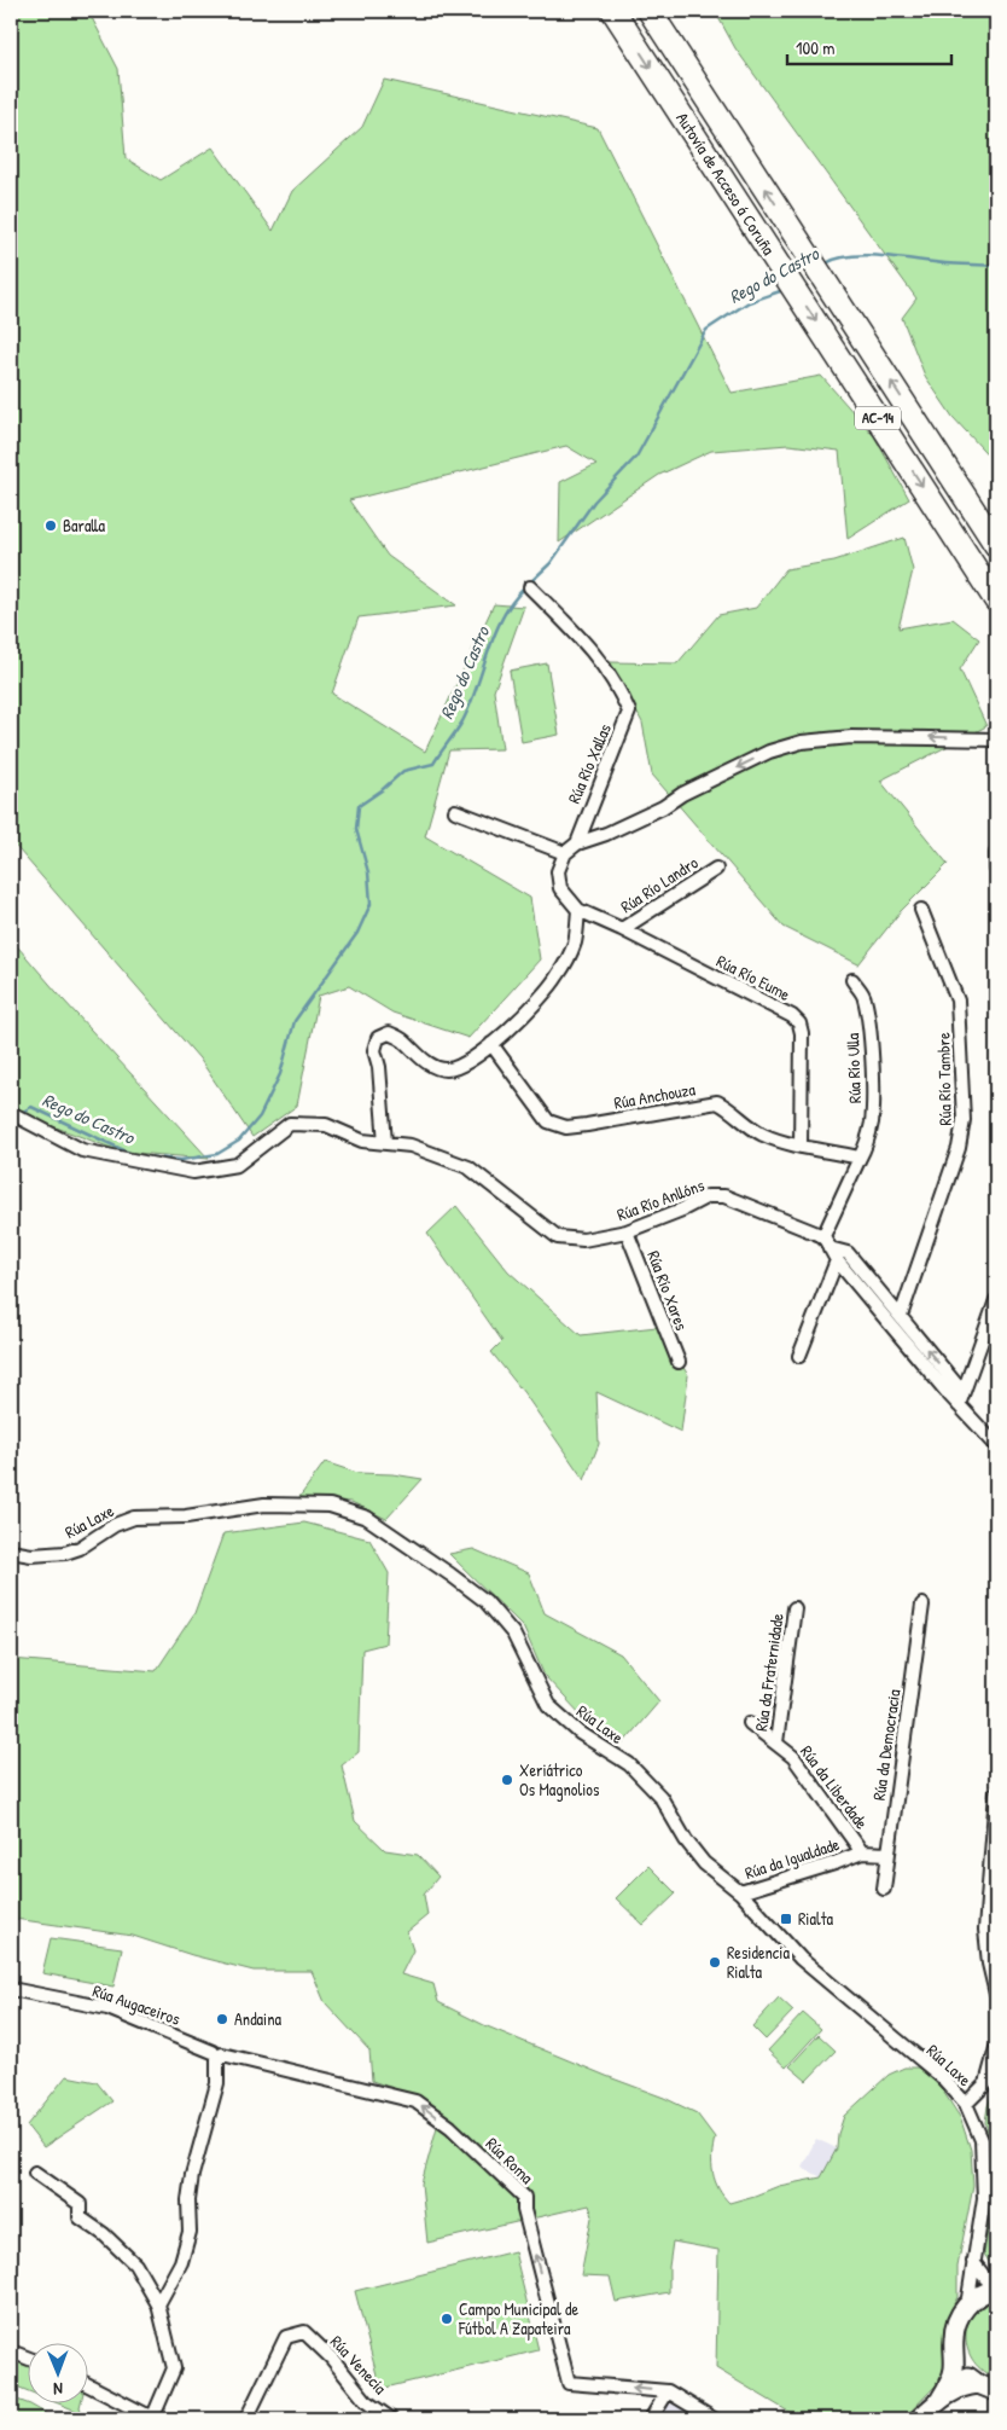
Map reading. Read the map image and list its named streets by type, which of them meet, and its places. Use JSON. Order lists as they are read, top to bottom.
{
  "streets": {
    "highway": ["Autovía de Acceso á Coruña", "AC-14"],
    "street": [
      "Rúa Río Xallas",
      "Rúa Río Landro",
      "Rúa Río Eume",
      "Rúa Río Ulla",
      "Rúa Río Tambre",
      "Rúa Anchouza",
      "Rúa Río Anllóns",
      "Rúa Río Xares",
      "Rúa Laxe",
      "Rúa da Fraternidade",
      "Rúa da Democracia",
      "Rúa da Liberdade",
      "Rúa da Igualdade",
      "Rúa Augaceiros",
      "Rúa Roma",
      "Rúa Venecia"
    ]
  },
  "crossings": [
    ["Rúa Río Landro", "Rúa Río Eume"],
    ["Rúa Río Eume", "Rúa Anchouza"],
    ["Rúa Río Ulla", "Rúa Anchouza"],
    ["Rúa Río Anllóns", "Rúa Río Xares"],
    ["Rúa Laxe", "Rúa da Igualdade"],
    ["Rúa da Fraternidade", "Rúa da Liberdade"],
    ["Rúa da Democracia", "Rúa da Igualdade"],
    ["Rúa da Liberdade", "Rúa da Igualdade"],
    ["Rúa Augaceiros", "Rúa Roma"]
  ],
  "one_way": ["Rúa Roma"],
  "water": ["Rego do Castro"],
  "places": {
    "other": [
      "Baralla",
      "Xeriátrico Os Magnolios",
      "Residencia Rialta",
      "Andaina",
      "Campo Municipal de Fútbol A Zapateira"
    ],
    "transit": ["Rialta"]
  },
  "scale_bar": "100 m",
  "north": "bottom"
}
